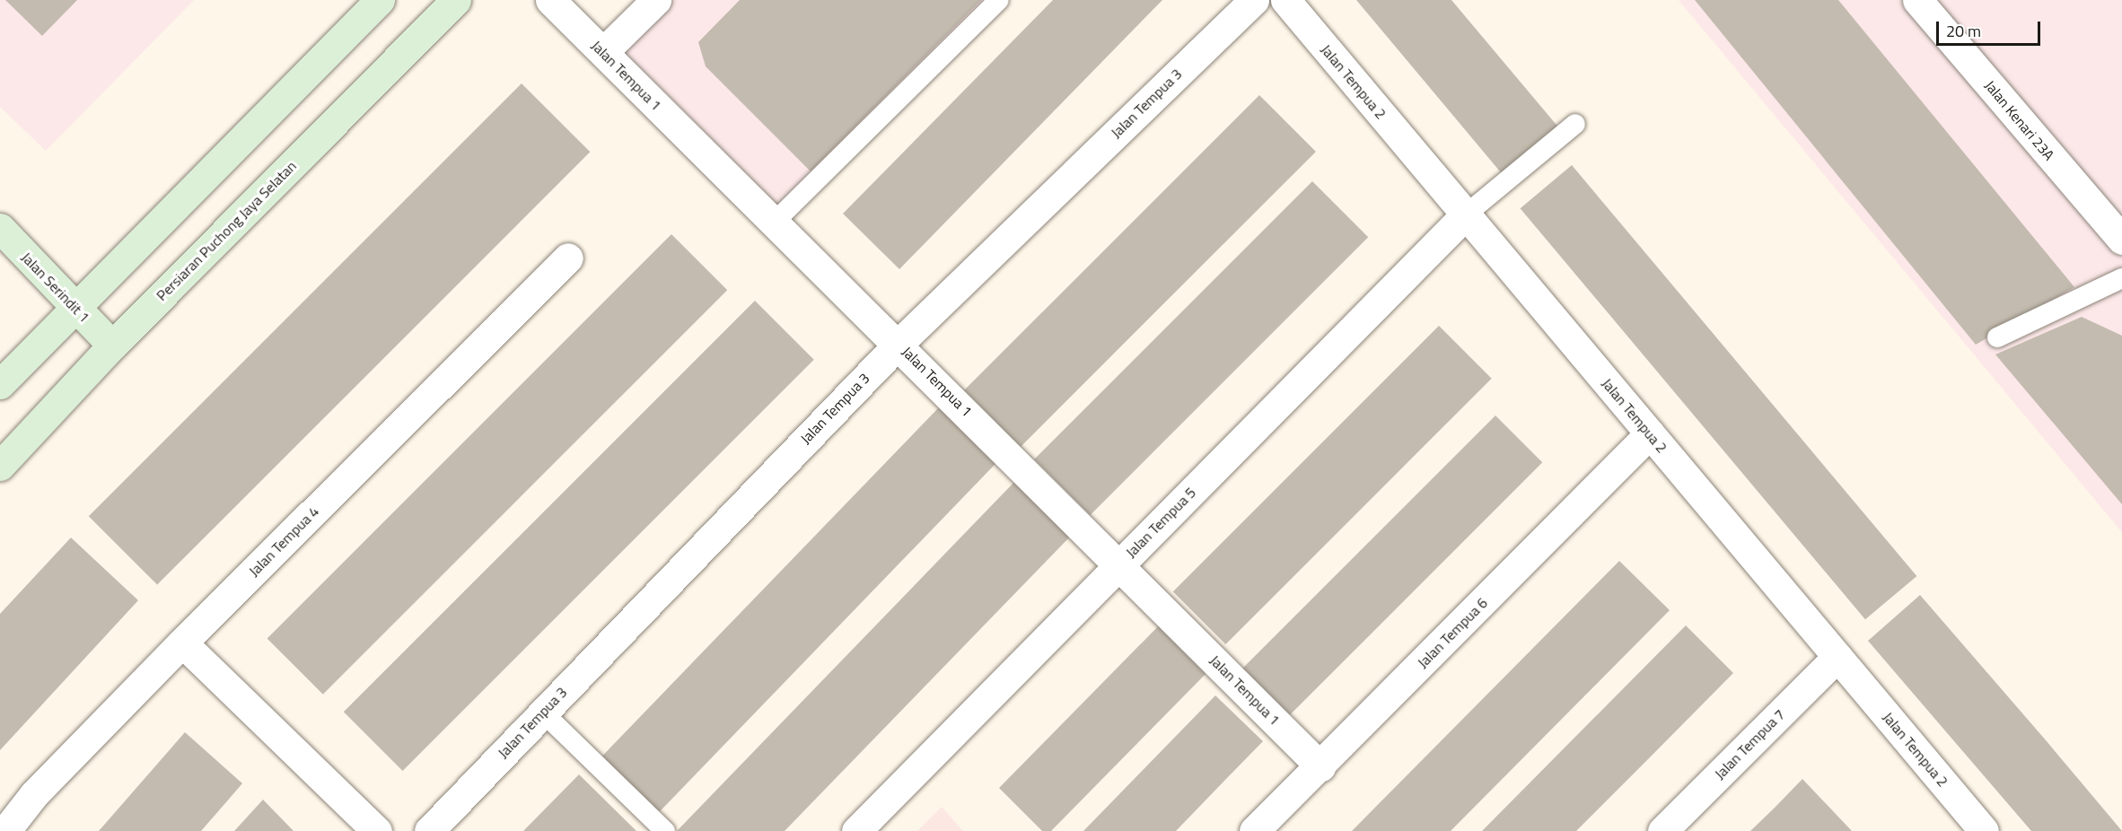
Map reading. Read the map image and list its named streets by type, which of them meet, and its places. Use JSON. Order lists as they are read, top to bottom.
{
  "streets": {
    "main road": ["Persiaran Puchong Jaya Selatan", "Jalan Serindit 1"],
    "street": [
      "Jalan Tempua 1",
      "Jalan Tempua 2",
      "Jalan Tempua 3",
      "Jalan Kenari 23A",
      "Jalan Tempua 5",
      "Jalan Tempua 4",
      "Jalan Tempua 6",
      "Jalan Tempua 7"
    ]
  },
  "crossings": [
    ["Jalan Tempua 1", "Jalan Tempua 3"],
    ["Jalan Tempua 1", "Jalan Tempua 5"],
    ["Jalan Tempua 1", "Jalan Tempua 6"],
    ["Jalan Tempua 2", "Jalan Tempua 5"],
    ["Jalan Tempua 2", "Jalan Tempua 6"],
    ["Jalan Tempua 2", "Jalan Tempua 7"],
    ["Persiaran Puchong Jaya Selatan", "Jalan Serindit 1"]
  ],
  "scale_bar": "20 m"
}
